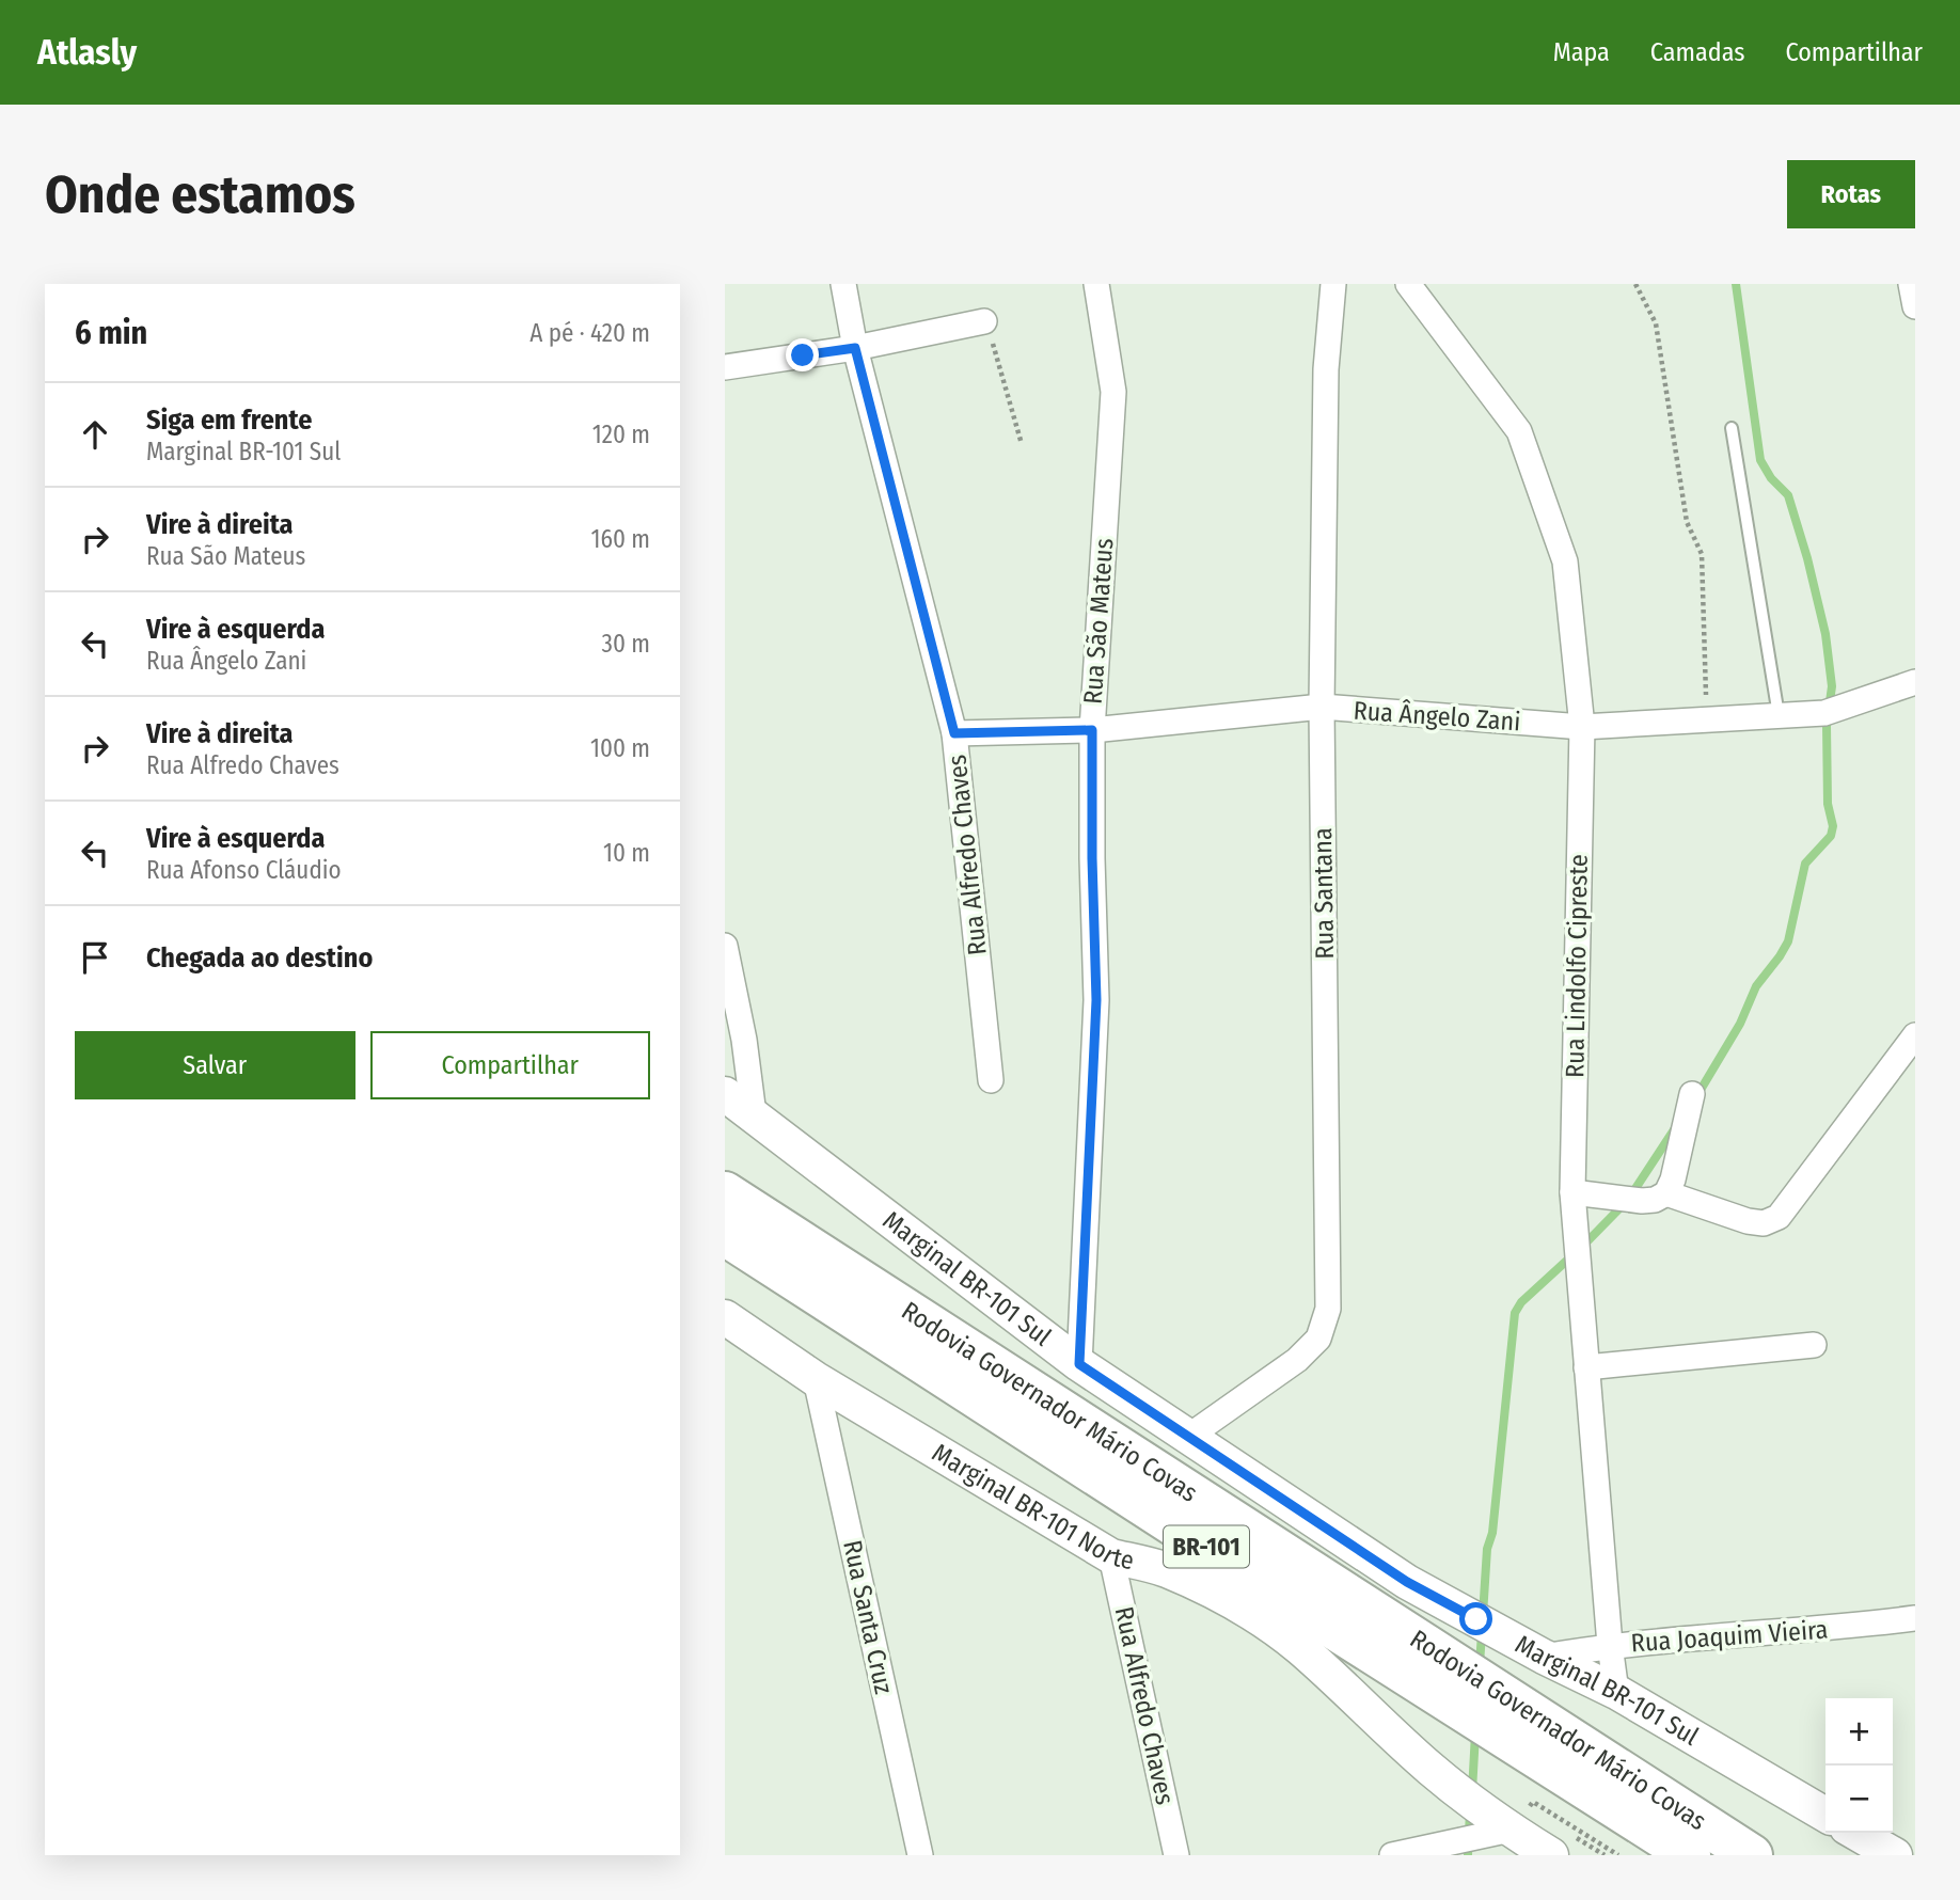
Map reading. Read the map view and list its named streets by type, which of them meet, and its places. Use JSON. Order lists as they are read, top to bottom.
{
  "streets": {
    "highway": ["Rodovia Governador Mário Covas", "BR-101"],
    "main road": ["Marginal BR-101 Sul", "Marginal BR-101 Norte"],
    "street": [
      "Rua São Mateus",
      "Rua Ângelo Zani",
      "Rua Alfredo Chaves",
      "Rua Santana",
      "Rua Lindolfo Cipreste",
      "Rua Santa Cruz",
      "Rua Joaquim Vieira"
    ]
  },
  "crossings": [
    ["Rua São Mateus", "Rua Ângelo Zani"],
    ["Rua São Mateus", "Marginal BR-101 Sul"],
    ["Rua Ângelo Zani", "Rua Alfredo Chaves"],
    ["Rua Ângelo Zani", "Rua Santana"],
    ["Rua Ângelo Zani", "Rua Lindolfo Cipreste"],
    ["Rua Alfredo Chaves", "Marginal BR-101 Norte"],
    ["Rua Santana", "Marginal BR-101 Sul"],
    ["Rua Lindolfo Cipreste", "Marginal BR-101 Sul"],
    ["Rua Lindolfo Cipreste", "Rua Joaquim Vieira"],
    ["Marginal BR-101 Sul", "Rua Joaquim Vieira"],
    ["Marginal BR-101 Norte", "Rua Santa Cruz"]
  ],
  "page": {
    "header": "Atlasly",
    "nav": ["Mapa", "Camadas", "Compartilhar"],
    "buttons": [
      "Rotas",
      ["Salvar", "Compartilhar"]
    ],
    "title": "Onde estamos",
    "heading": ["6 min", "A pé · 420 m"],
    "list": [
      ["Siga em frente", "Marginal BR-101 Sul", "120 m"],
      ["Vire à direita", "Rua São Mateus", "160 m"],
      ["Vire à esquerda", "Rua Ângelo Zani", "30 m"],
      ["Vire à direita", "Rua Alfredo Chaves", "100 m"],
      ["Vire à esquerda", "Rua Afonso Cláudio", "10 m"],
      "Chegada ao destino"
    ],
    "map_buttons": ["+", "−"]
  }
}
